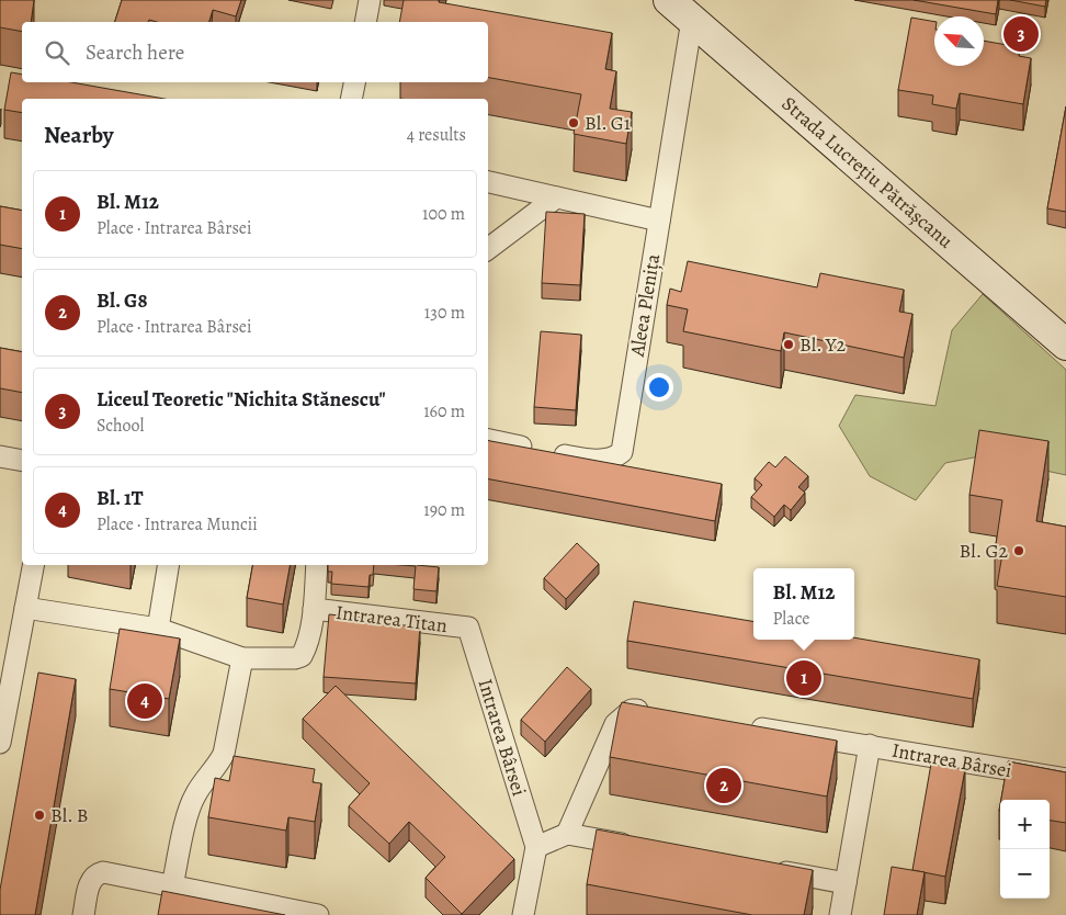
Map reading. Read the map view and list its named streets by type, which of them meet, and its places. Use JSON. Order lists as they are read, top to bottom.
{
  "streets": {
    "main road": ["Strada Lucrețiu Pătrășcanu"],
    "street": ["Aleea Plenița", "Intrarea Titan", "Intrarea Bârsei"]
  },
  "crossings": [
    ["Strada Lucrețiu Pătrășcanu", "Aleea Plenița"],
    ["Intrarea Titan", "Intrarea Bârsei"]
  ],
  "places": [
    "Bl. G1",
    "Bl. Y2",
    "Bl. G2",
    "Bl. B"
  ],
  "north": "top left",
  "page": {
    "pins": [
      "3",
      "1",
      "4",
      "2"
    ],
    "search": "Search here",
    "heading": ["Nearby", "4 results"],
    "list": [
      {
        "mark": "1",
        "name": "Bl. M12",
        "note": "Place · Intrarea Bârsei",
        "value": "100 m"
      },
      {
        "mark": "2",
        "name": "Bl. G8",
        "note": "Place · Intrarea Bârsei",
        "value": "130 m"
      },
      {
        "mark": "3",
        "name": "Liceul Teoretic \"Nichita Stănescu\"",
        "note": "School",
        "value": "160 m"
      },
      {
        "mark": "4",
        "name": "Bl. 1T",
        "note": "Place · Intrarea Muncii",
        "value": "190 m"
      }
    ],
    "popup": ["Bl. M12", "Place"],
    "map_buttons": ["+", "−"]
  }
}
